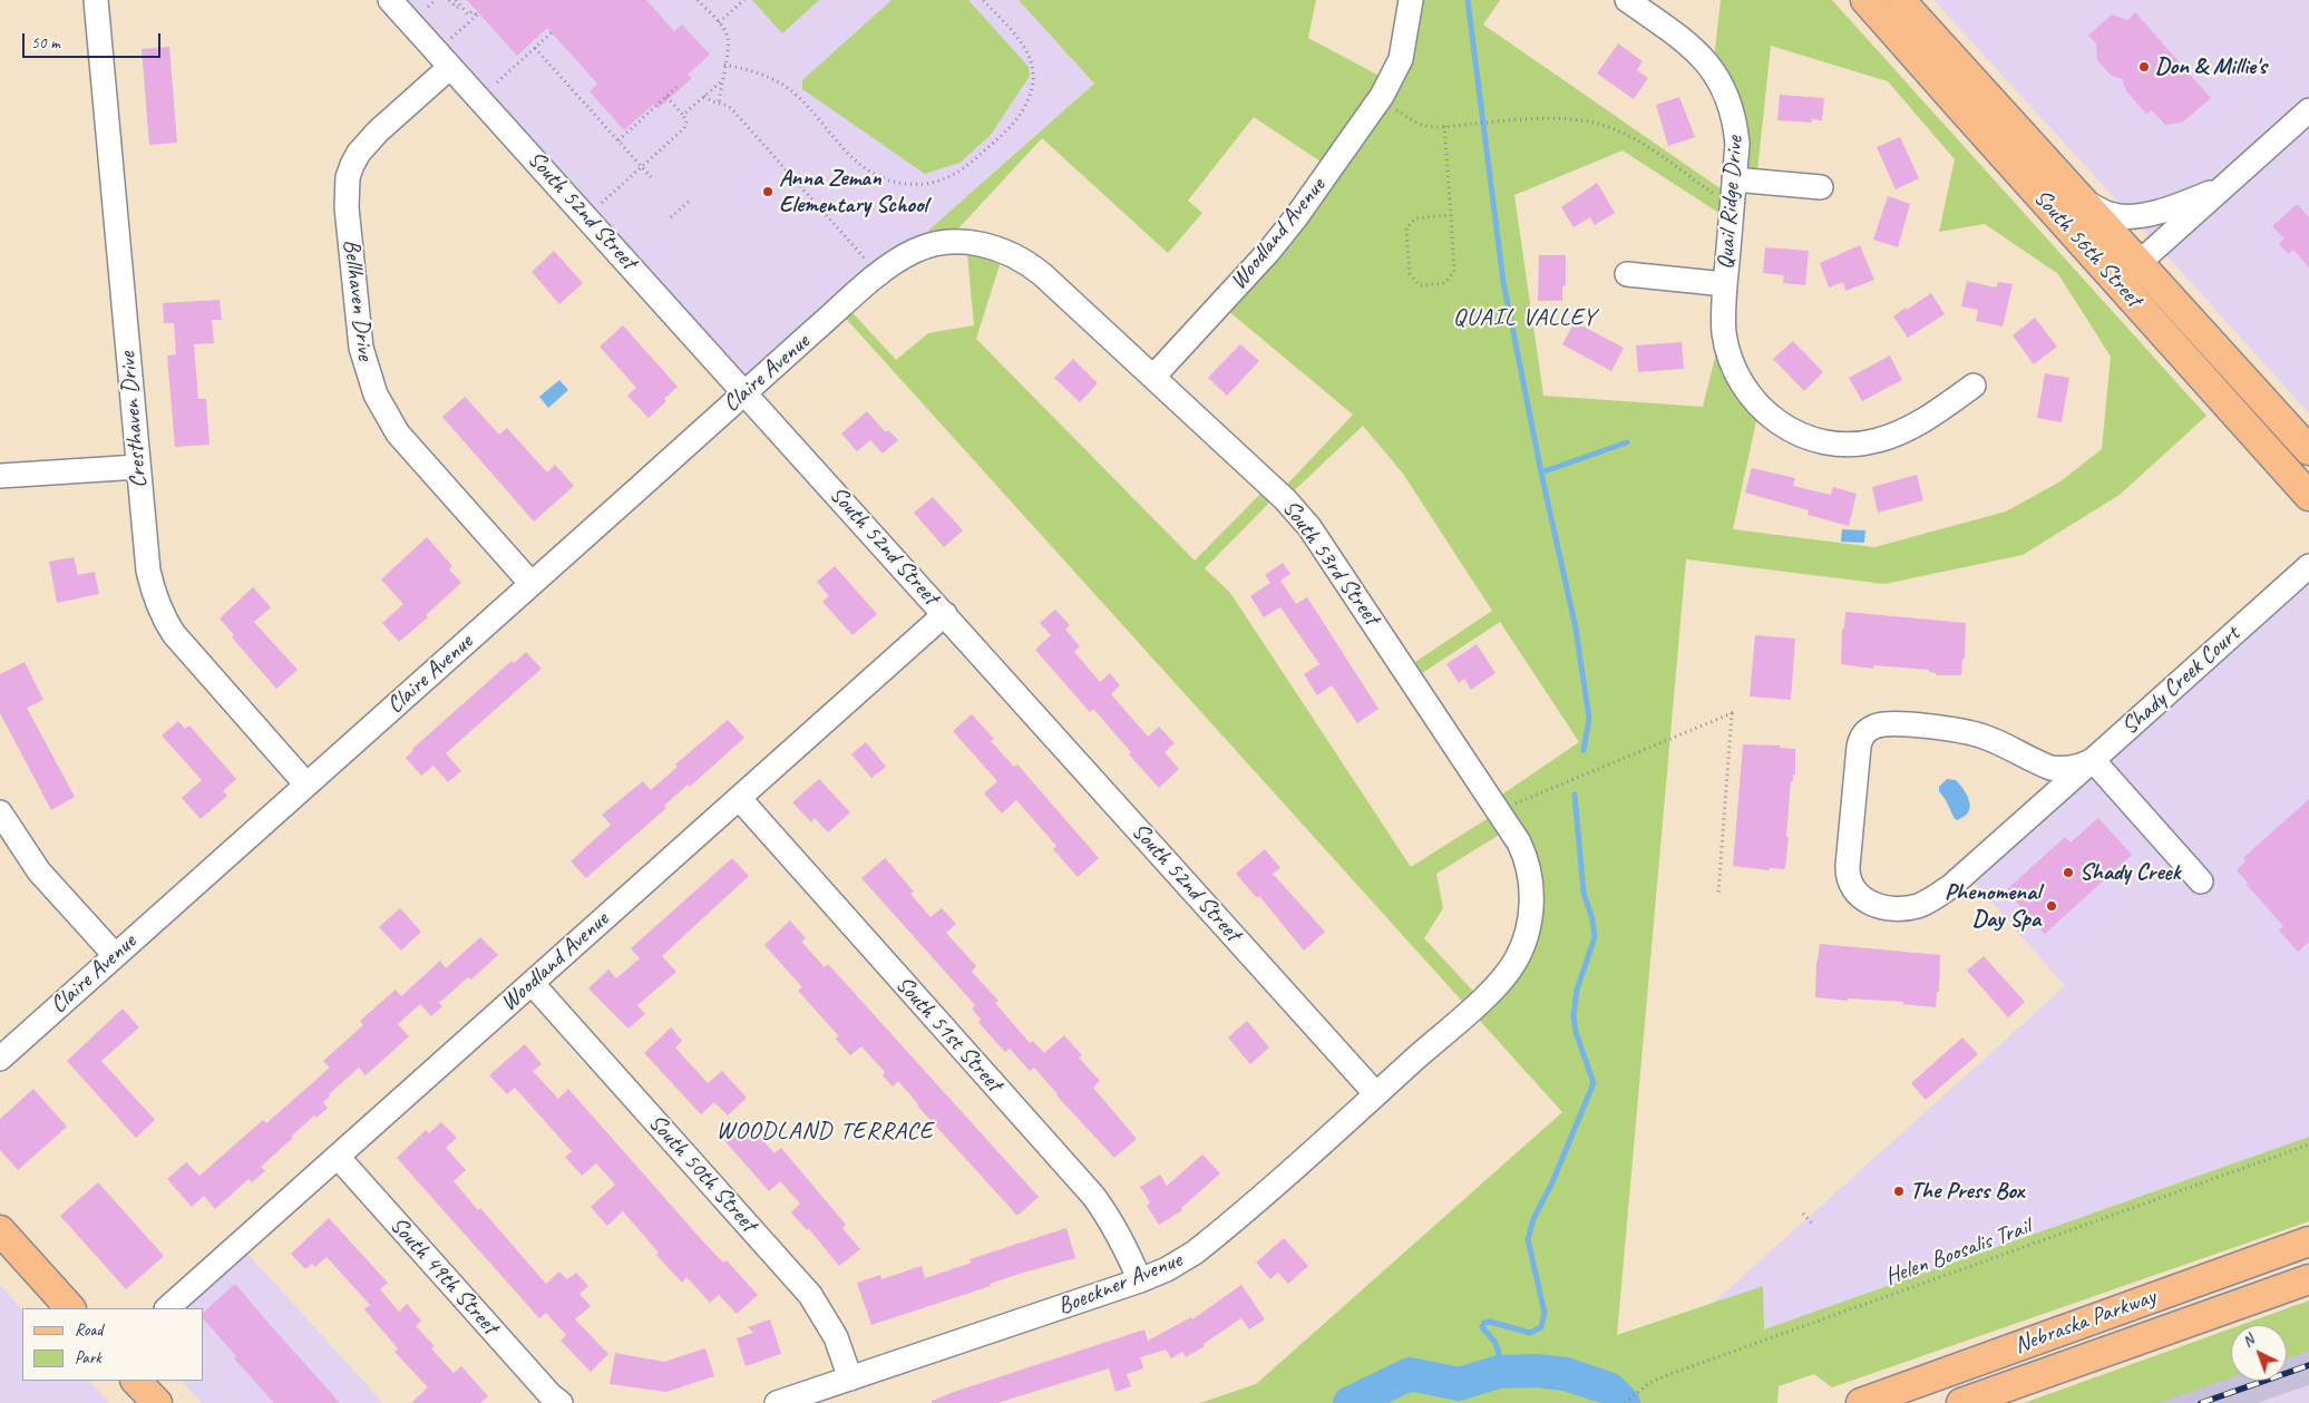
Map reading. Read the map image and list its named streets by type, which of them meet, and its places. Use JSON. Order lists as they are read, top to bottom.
{
  "streets": {
    "main road": ["South 56th Street", "Nebraska Parkway"],
    "street": [
      "Quail Ridge Drive",
      "South 52nd Street",
      "Woodland Avenue",
      "Bellhaven Drive",
      "Claire Avenue",
      "Cresthaven Drive",
      "South 53rd Street",
      "Shady Creek Court",
      "South 51st Street",
      "South 50th Street",
      "South 49th Street",
      "Boeckner Avenue"
    ],
    "path": ["Helen Boosalis Trail"]
  },
  "crossings": [
    ["South 52nd Street", "Woodland Avenue"],
    ["South 52nd Street", "Bellhaven Drive"],
    ["South 52nd Street", "Claire Avenue"],
    ["South 52nd Street", "Boeckner Avenue"],
    ["Woodland Avenue", "South 53rd Street"],
    ["Woodland Avenue", "South 51st Street"],
    ["Woodland Avenue", "South 50th Street"],
    ["Woodland Avenue", "South 49th Street"],
    ["Bellhaven Drive", "Claire Avenue"],
    ["Claire Avenue", "Cresthaven Drive"],
    ["Claire Avenue", "South 53rd Street"],
    ["South 53rd Street", "Boeckner Avenue"],
    ["South 51st Street", "Boeckner Avenue"],
    ["South 50th Street", "Boeckner Avenue"]
  ],
  "districts": ["QUAIL VALLEY", "WOODLAND TERRACE"],
  "places": [
    "Don & Millie's",
    "Anna Zeman Elementary School",
    "Shady Creek",
    "Phenomenal Day Spa",
    "The Press Box"
  ],
  "legend": ["Road", "Park"],
  "scale_bar": "50 m",
  "north": "top left"
}
